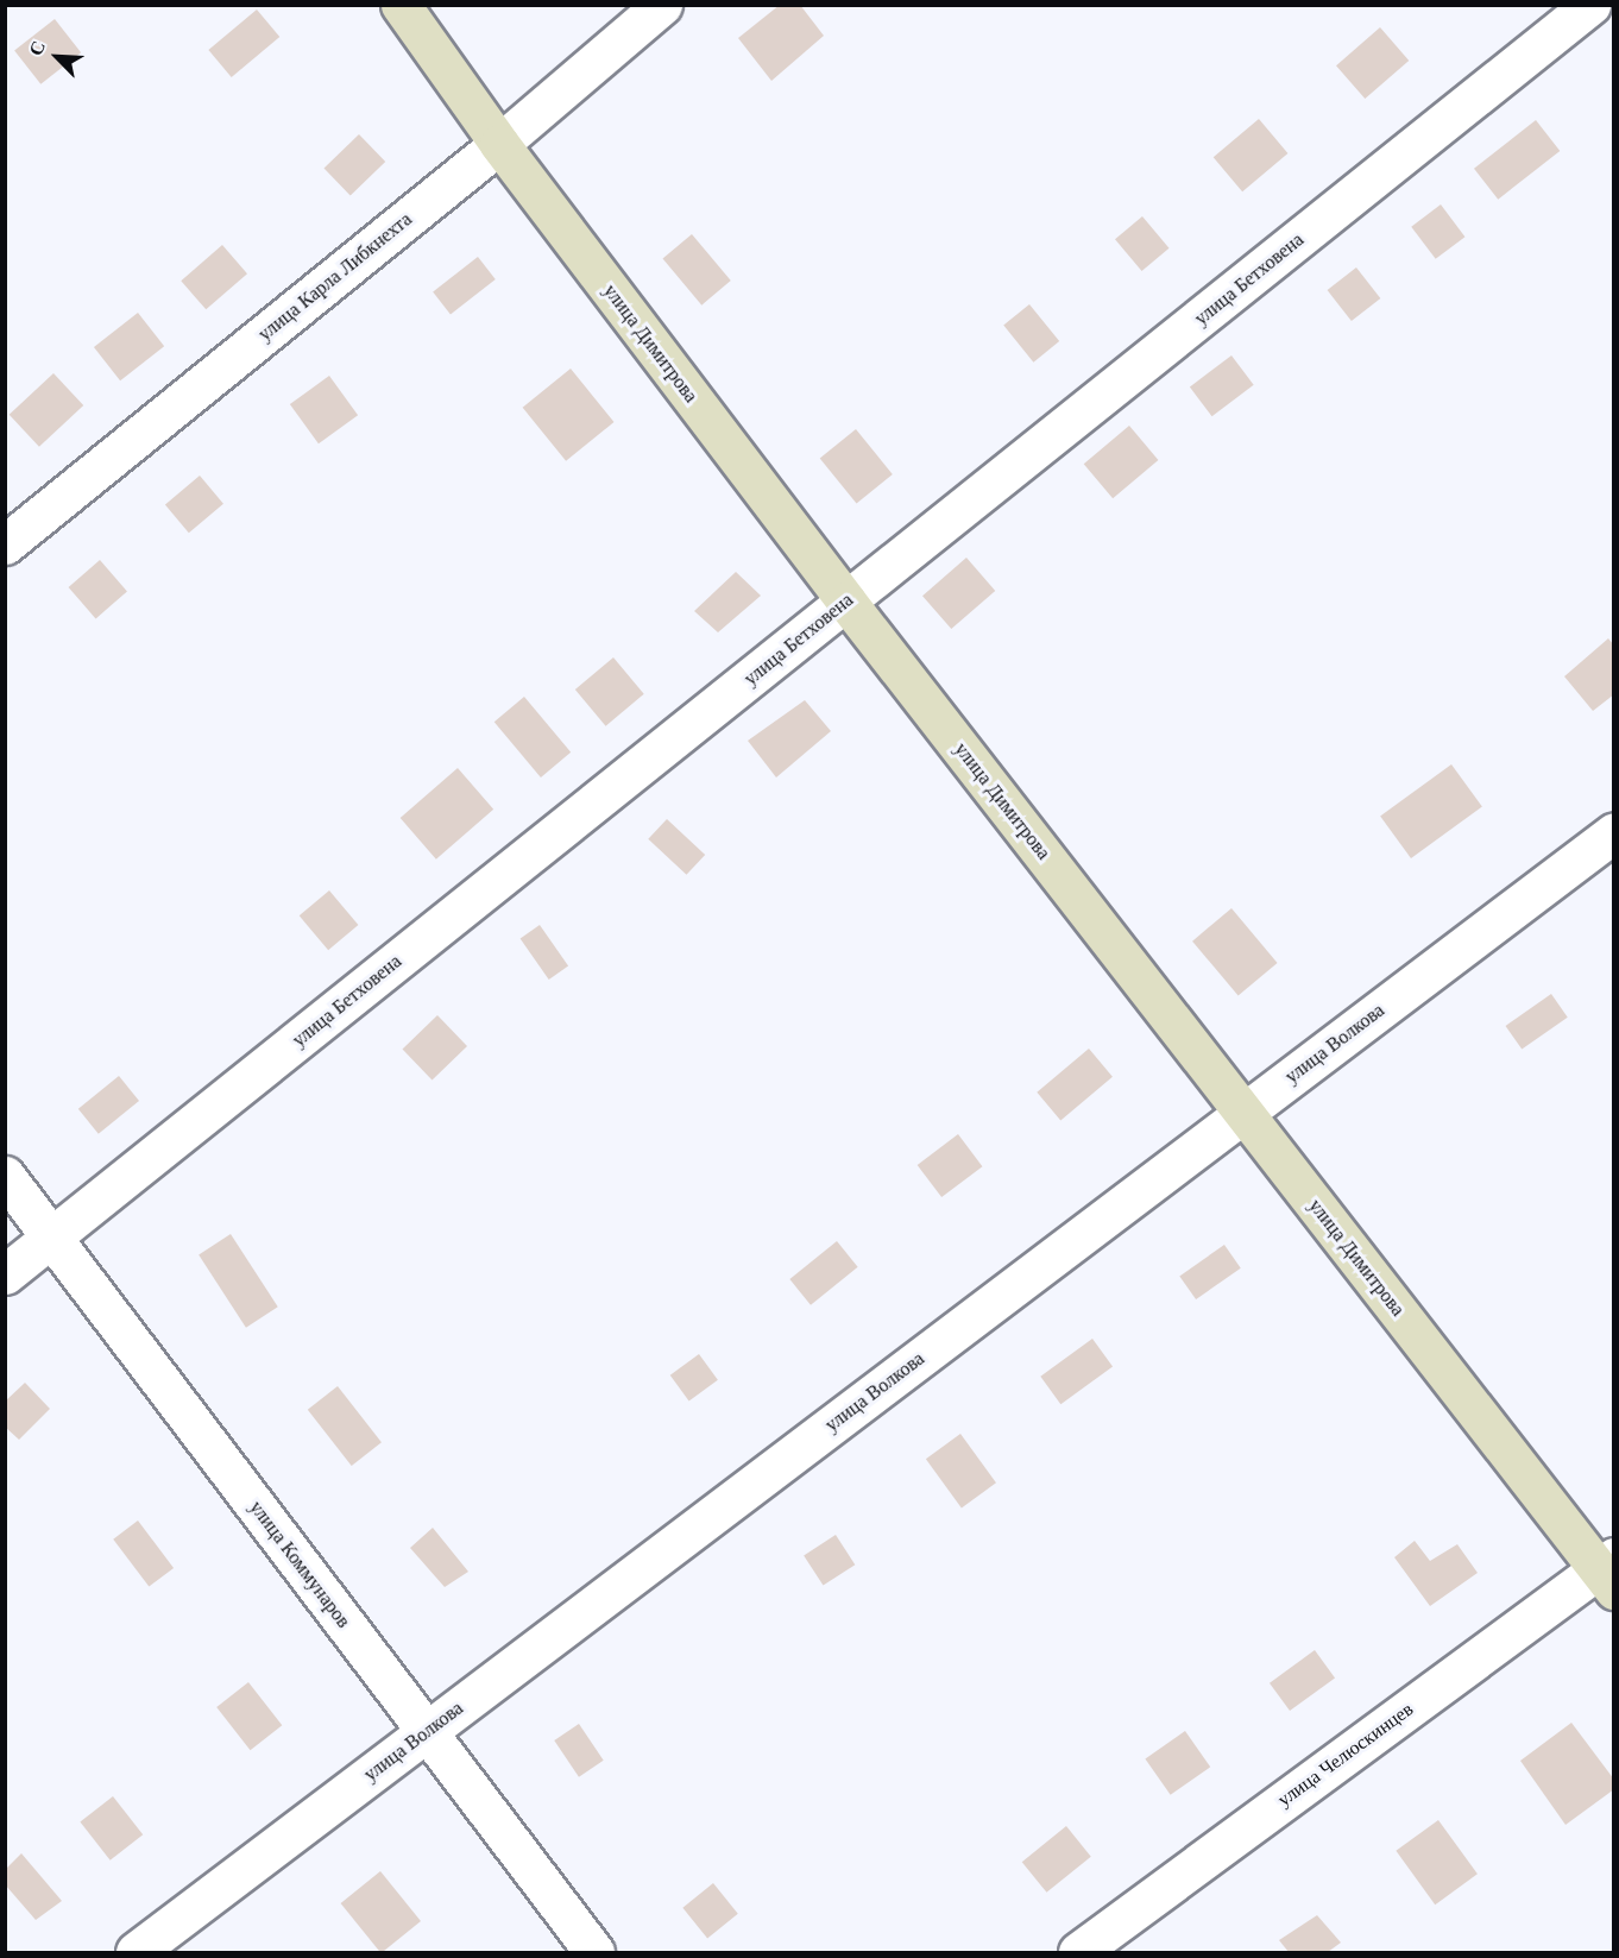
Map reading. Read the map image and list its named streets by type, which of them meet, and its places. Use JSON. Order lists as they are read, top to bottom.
{
  "streets": {
    "street": [
      "улица Карла Либкнехта",
      "улица Бетховена",
      "улица Димитрова",
      "улица Волкова",
      "улица Коммунаров",
      "улица Челюскинцев"
    ]
  },
  "crossings": [
    ["улица Карла Либкнехта", "улица Димитрова"],
    ["улица Бетховена", "улица Димитрова"],
    ["улица Бетховена", "улица Коммунаров"],
    ["улица Димитрова", "улица Волкова"],
    ["улица Димитрова", "улица Челюскинцев"],
    ["улица Волкова", "улица Коммунаров"]
  ],
  "north": "top left"
}
